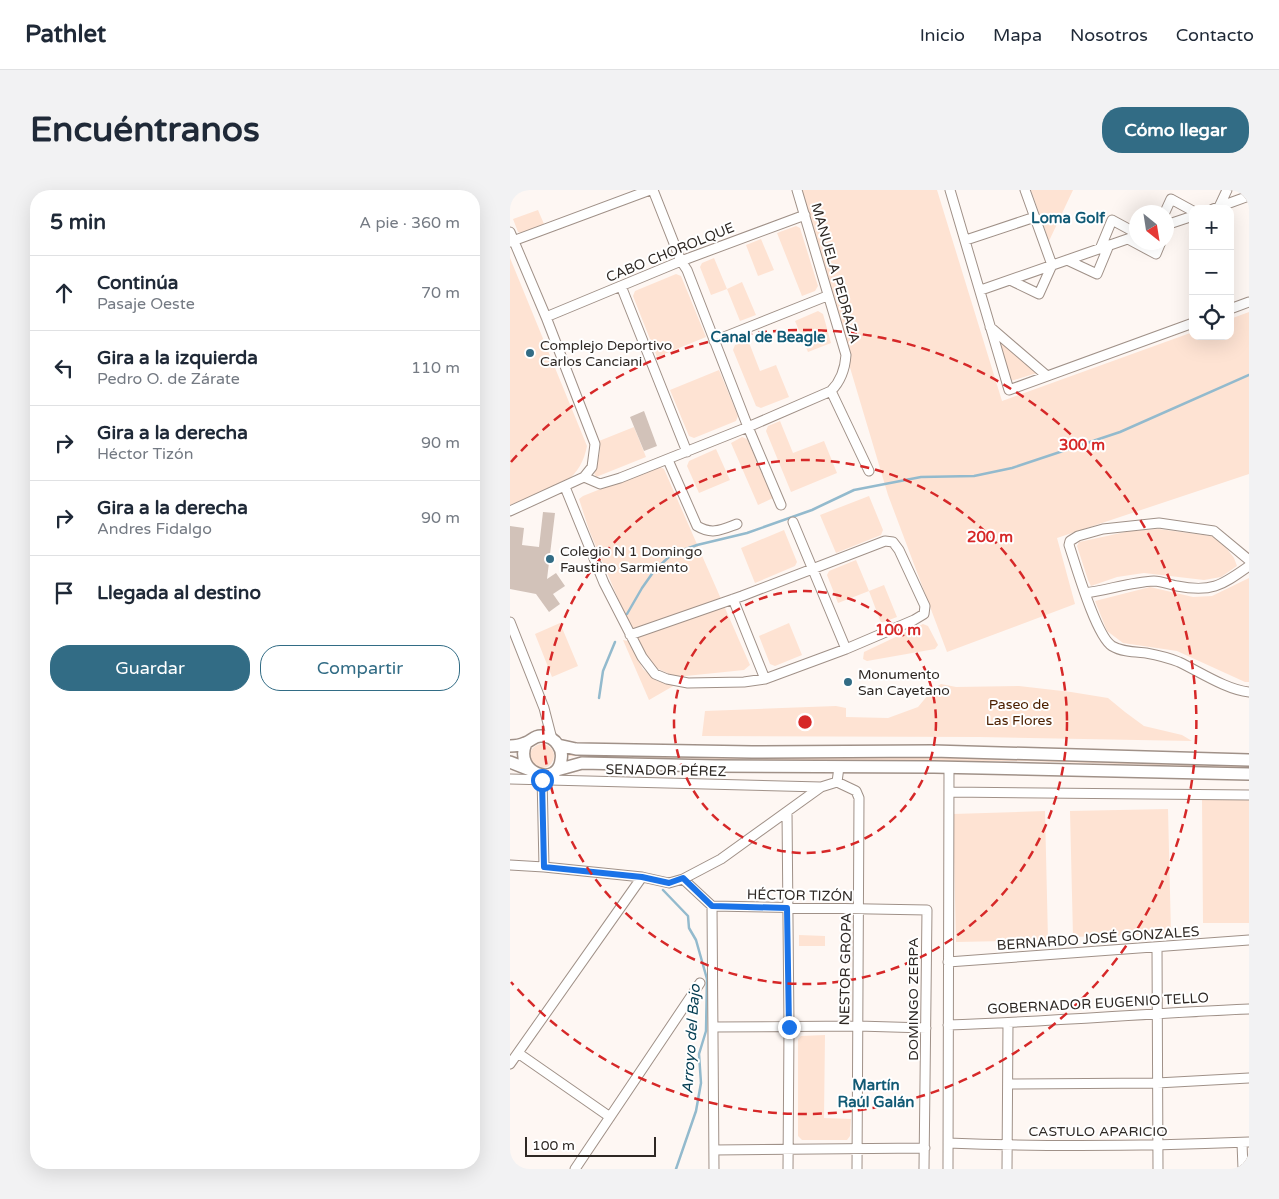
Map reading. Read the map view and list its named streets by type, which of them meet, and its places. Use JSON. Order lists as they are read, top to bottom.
{
  "streets": {
    "street": [
      "CABO CHOROLQUE",
      "MANUELA PEDRAZA",
      "SENADOR PÉREZ",
      "HÉCTOR TIZÓN",
      "BERNARDO JOSÉ GONZALES",
      "NESTOR GROPA",
      "DOMINGO ZERPA",
      "GOBERNADOR EUGENIO TELLO",
      "CASTULO APARICIO"
    ]
  },
  "crossings": [
    ["CABO CHOROLQUE", "MANUELA PEDRAZA"],
    ["HÉCTOR TIZÓN", "NESTOR GROPA"],
    ["HÉCTOR TIZÓN", "DOMINGO ZERPA"]
  ],
  "districts": ["Loma Golf", "Canal de Beagle", "Martín Raúl Galán"],
  "water": ["Arroyo del Bajo"],
  "parks": ["Paseo de Las Flores"],
  "places": ["Complejo Deportivo Carlos Canciani", "Colegio N 1 Domingo Faustino Sarmiento", "Monumento San Cayetano"],
  "scale_bar": "100 m",
  "north": "bottom right",
  "page": {
    "header": "Pathlet",
    "nav": [
      "Inicio",
      "Mapa",
      "Nosotros",
      "Contacto"
    ],
    "buttons": [
      "Cómo llegar",
      ["Guardar", "Compartir"]
    ],
    "title": "Encuéntranos",
    "heading": ["5 min", "A pie · 360 m"],
    "map_buttons": ["+", "−"],
    "list": [
      ["Continúa", "Pasaje Oeste", "70 m"],
      ["Gira a la izquierda", "Pedro O. de Zárate", "110 m"],
      ["Gira a la derecha", "Héctor Tizón", "90 m"],
      ["Gira a la derecha", "Andres Fidalgo", "90 m"],
      "Llegada al destino"
    ],
    "scale": "100 m"
  },
  "rings": ["300 m", "200 m", "100 m"]
}
